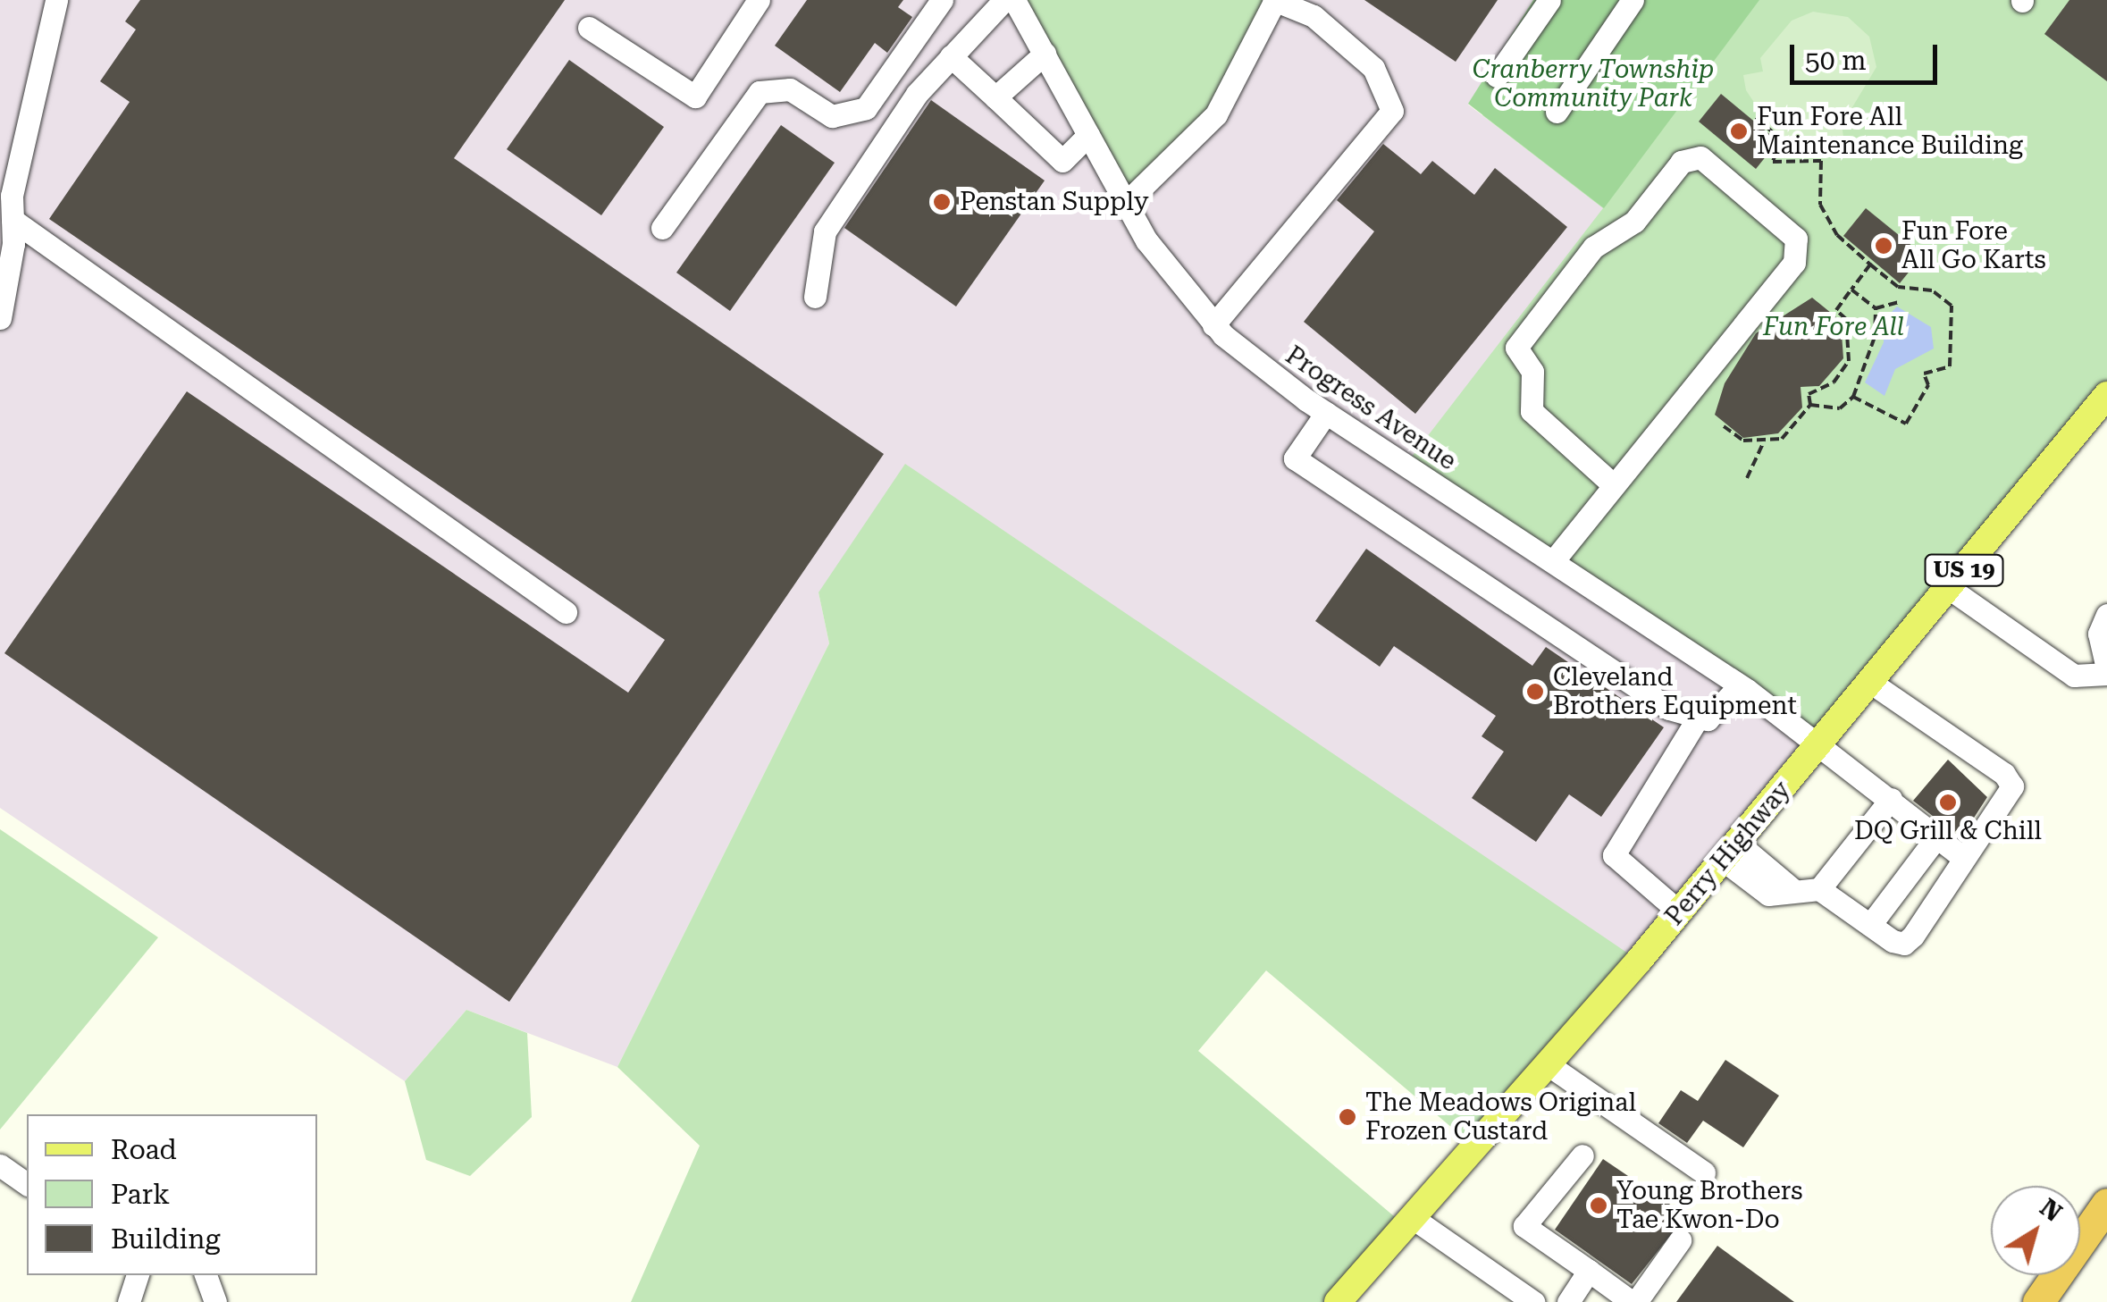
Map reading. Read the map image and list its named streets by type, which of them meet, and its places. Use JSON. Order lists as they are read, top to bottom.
{
  "streets": {
    "main road": ["US 19", "Perry Highway"],
    "street": ["Progress Avenue"]
  },
  "crossings": [
    ["Progress Avenue", "Perry Highway"]
  ],
  "parks": ["Cranberry Township Community Park", "Fun Fore All"],
  "places": [
    "Fun Fore All Maintenance Building",
    "Penstan Supply",
    "Fun Fore All Go Karts",
    "Cleveland Brothers Equipment",
    "DQ Grill & Chill",
    "The Meadows Original Frozen Custard",
    "Young Brothers Tae Kwon-Do"
  ],
  "legend": ["Road", "Park", "Building"],
  "scale_bar": "50 m",
  "north": "top right"
}
